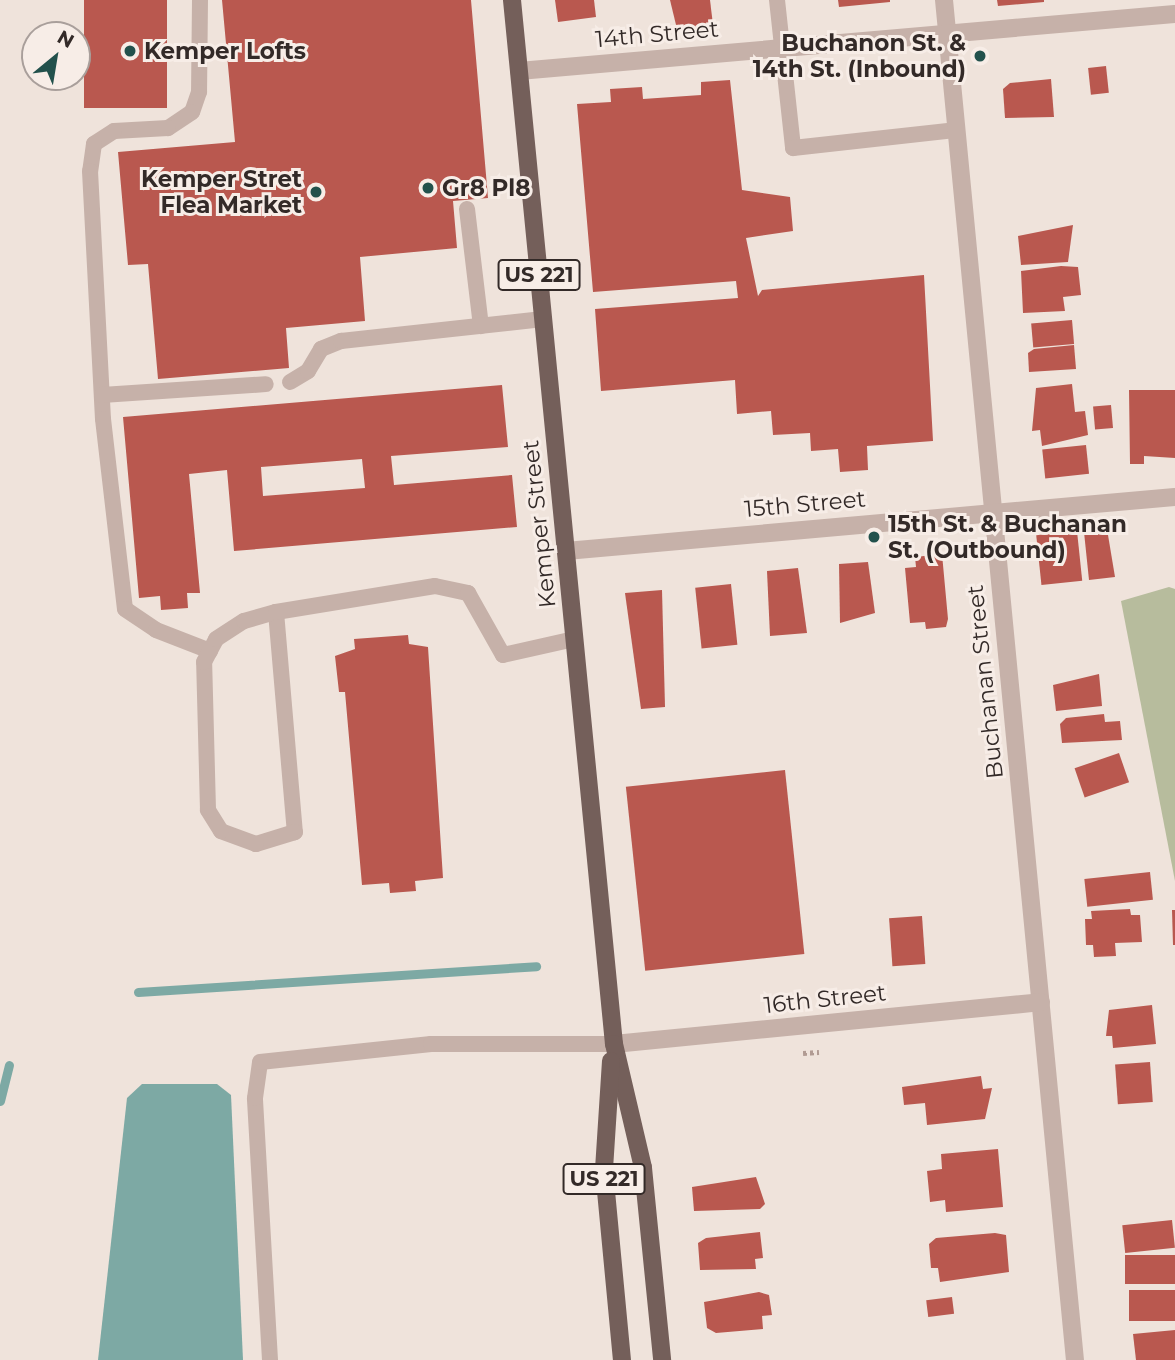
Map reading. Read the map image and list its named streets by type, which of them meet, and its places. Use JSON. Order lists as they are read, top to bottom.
{
  "streets": {
    "main road": ["US 221", "Kemper Street"],
    "street": [
      "14th Street",
      "15th Street",
      "Buchanan Street",
      "16th Street"
    ]
  },
  "crossings": [
    ["14th Street", "Kemper Street"],
    ["14th Street", "Buchanan Street"],
    ["15th Street", "Kemper Street"],
    ["15th Street", "Buchanan Street"],
    ["Kemper Street", "16th Street"],
    ["Buchanan Street", "16th Street"]
  ],
  "places": [
    "Kemper Lofts",
    "Buchanon St. & 14th St. (Inbound)",
    "Gr8 Pl8",
    "Kemper Stret Flea Market",
    "15th St. & Buchanan St. (Outbound)"
  ],
  "north": "top right"
}
